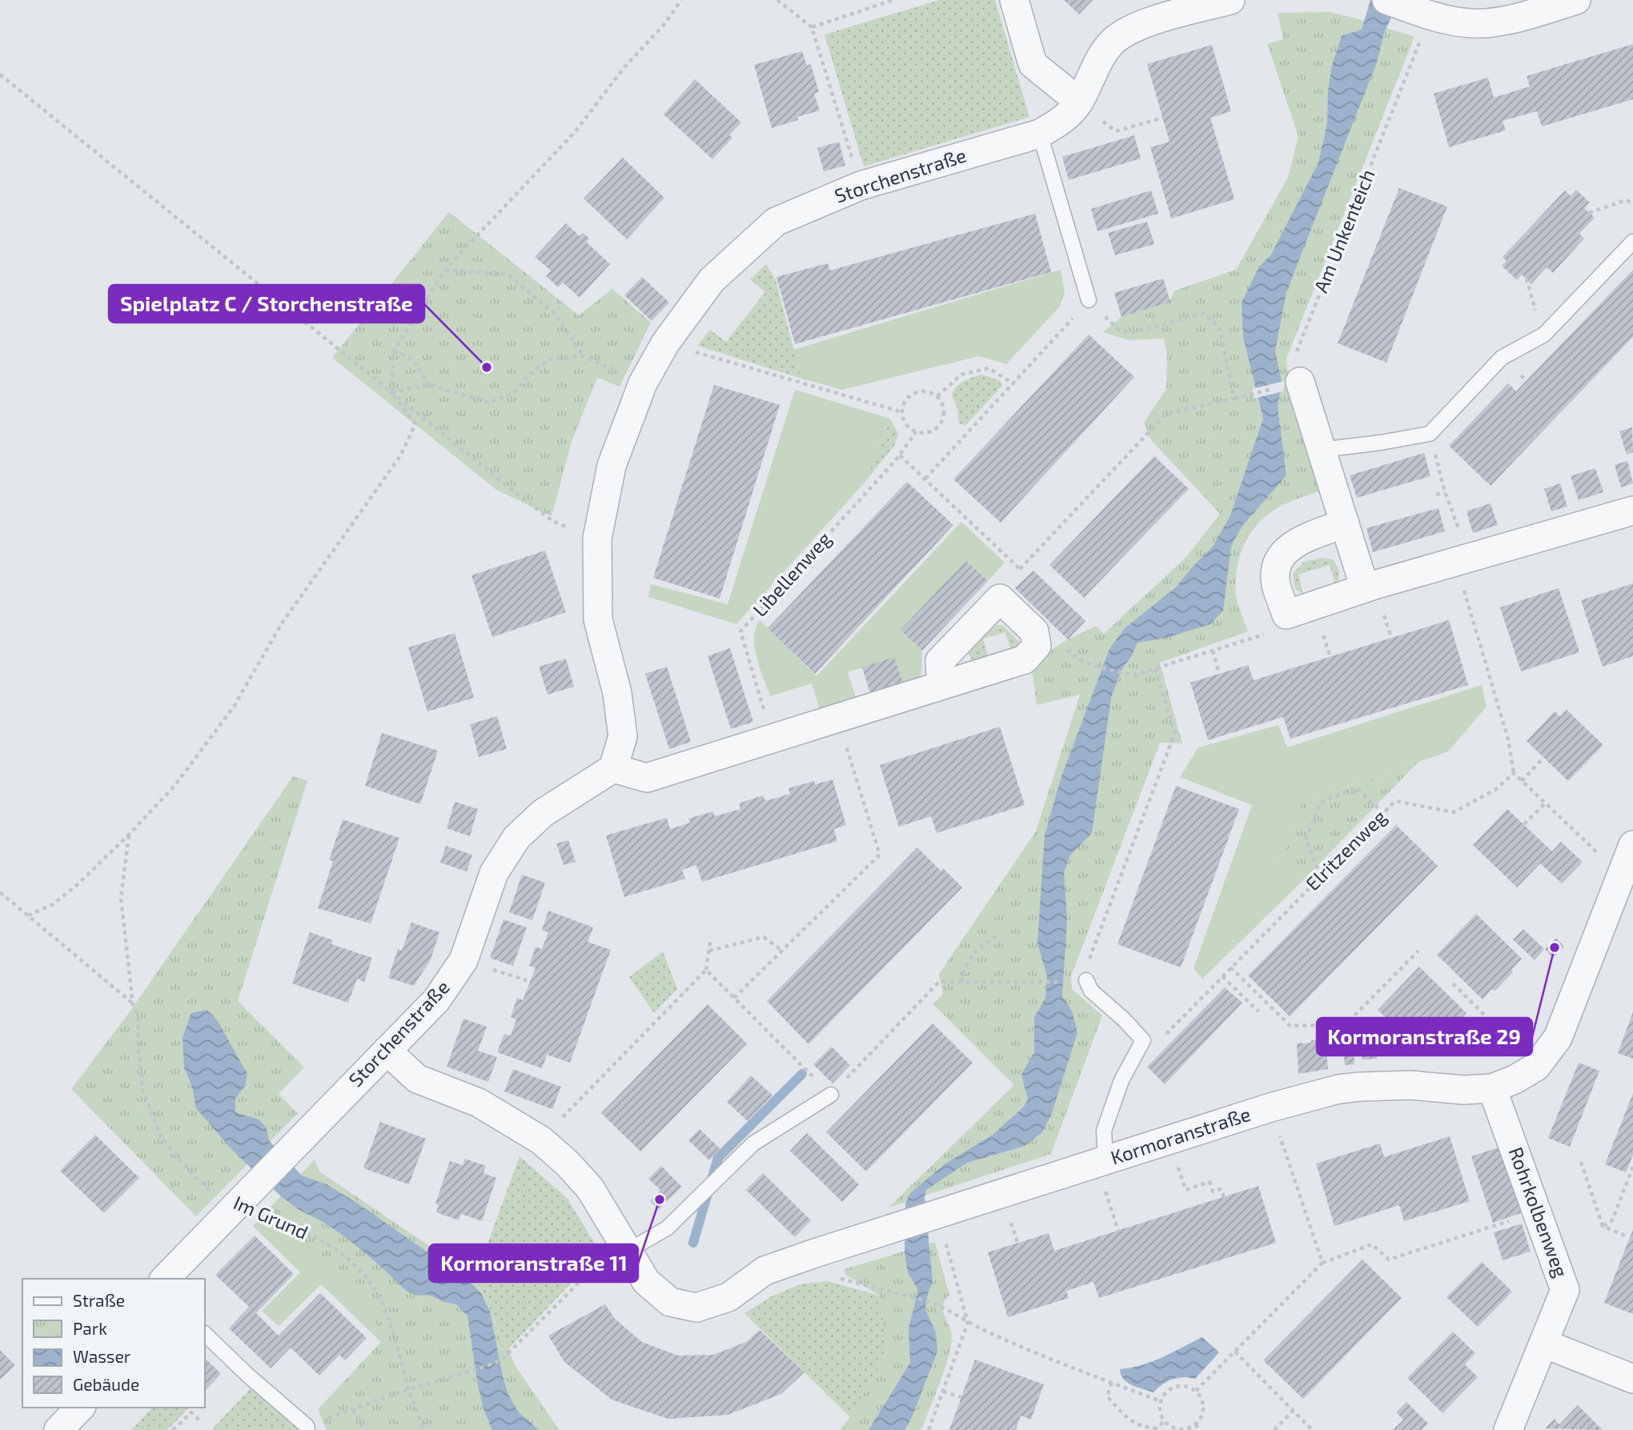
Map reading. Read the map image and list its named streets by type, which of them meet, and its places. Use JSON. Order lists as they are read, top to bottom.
{
  "streets": {
    "street": ["Storchenstraße", "Kormoranstraße", "Rohrkolbenweg"],
    "path": [
      "Am Unkenteich",
      "Libellenweg",
      "Elritzenweg",
      "Im Grund"
    ]
  },
  "crossings": [
    ["Storchenstraße", "Kormoranstraße"],
    ["Storchenstraße", "Im Grund"],
    ["Kormoranstraße", "Rohrkolbenweg"]
  ],
  "places": ["Spielplatz C / Storchenstraße", "Kormoranstraße 29", "Kormoranstraße 11"],
  "legend": [
    "Straße",
    "Park",
    "Wasser",
    "Gebäude"
  ]
}
